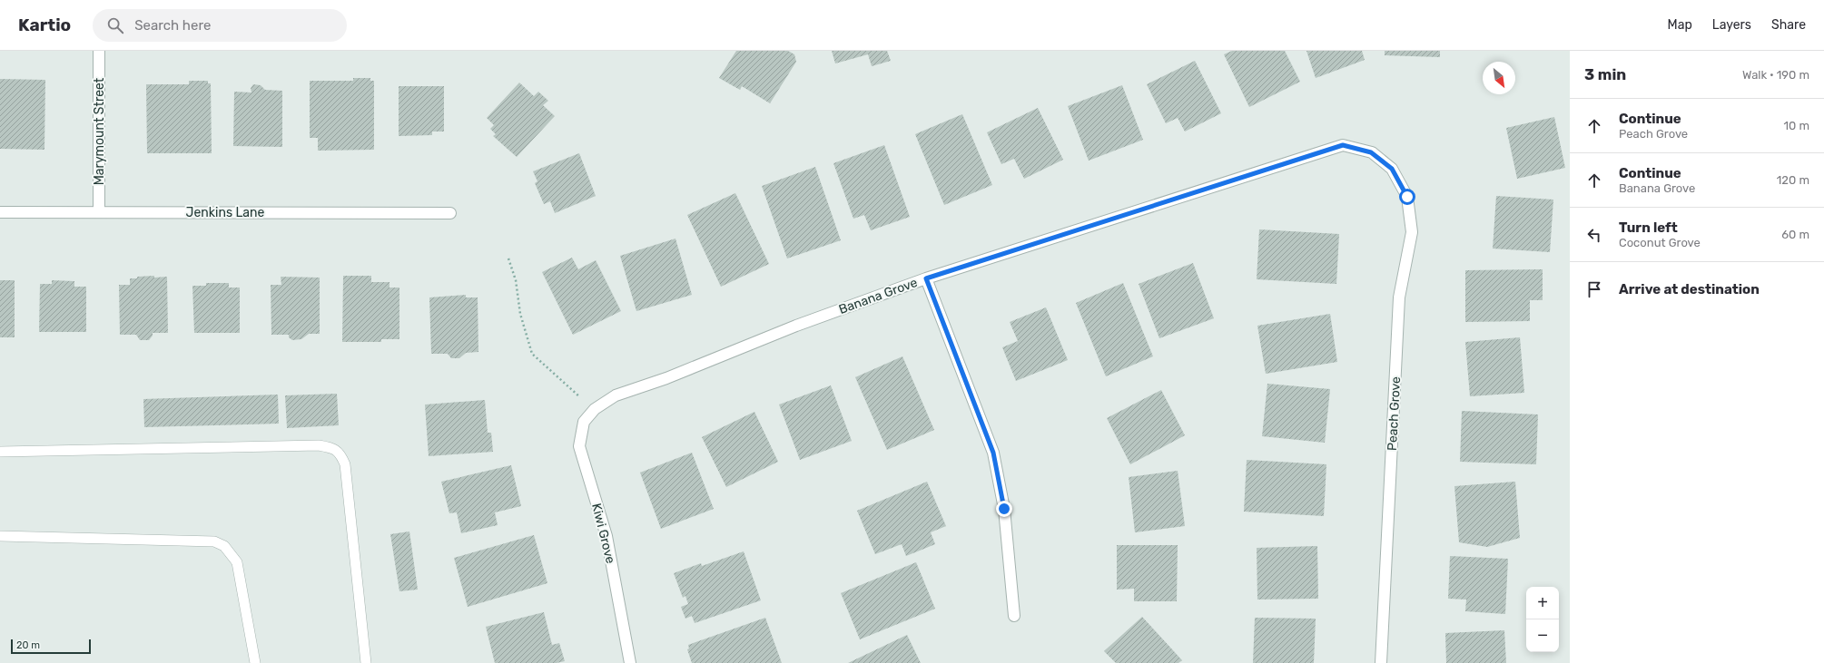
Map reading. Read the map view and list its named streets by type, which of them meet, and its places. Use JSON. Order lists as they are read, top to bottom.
{
  "streets": {
    "street": [
      "Marymount Street",
      "Jenkins Lane",
      "Banana Grove",
      "Peach Grove",
      "Kiwi Grove"
    ]
  },
  "crossings": [
    ["Marymount Street", "Jenkins Lane"],
    ["Banana Grove", "Peach Grove"],
    ["Banana Grove", "Kiwi Grove"]
  ],
  "scale_bar": "20 m",
  "north": "bottom right",
  "page": {
    "header": "Kartio",
    "search": "Search here",
    "nav": ["Map", "Layers", "Share"],
    "heading": ["3 min", "Walk · 190 m"],
    "list": [
      ["Continue", "Peach Grove", "10 m"],
      ["Continue", "Banana Grove", "120 m"],
      ["Turn left", "Coconut Grove", "60 m"],
      "Arrive at destination"
    ],
    "map_buttons": ["+", "−"],
    "scale": "20 m"
  }
}
